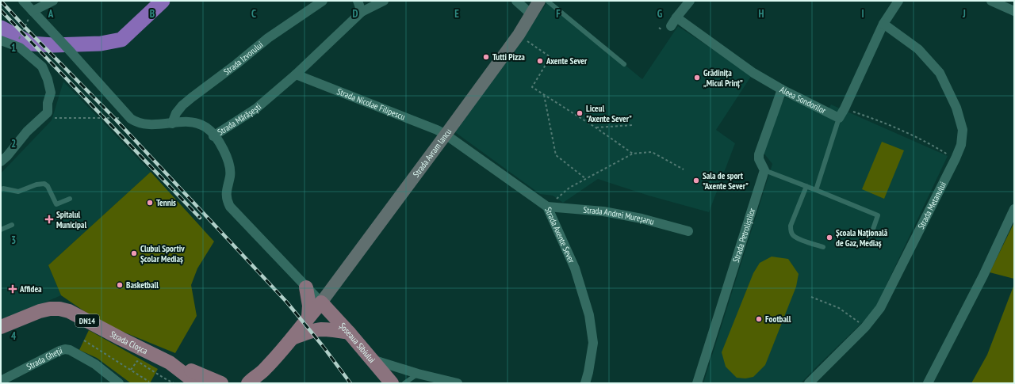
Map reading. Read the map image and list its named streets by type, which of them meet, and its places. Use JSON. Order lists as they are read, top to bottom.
{
  "streets": {
    "main road": [
      "Strada Avram Iancu",
      "DN14",
      "Strada Cloșca",
      "Șoseaua Sibiului"
    ],
    "street": [
      "Strada Izvorului",
      "Aleea Sondorilor",
      "Strada Nicolae Filipescu",
      "Strada Mărășești",
      "Strada Metanului",
      "Strada Andrei Mureșanu",
      "Strada Axente Sever",
      "Strada Petroliștilor",
      "Strada Gheții"
    ]
  },
  "crossings": [
    ["Strada Nicolae Filipescu", "Strada Mărășești"],
    ["Strada Nicolae Filipescu", "Strada Avram Iancu"],
    ["Strada Nicolae Filipescu", "Strada Axente Sever"],
    ["Strada Mărășești", "Strada Avram Iancu"],
    ["Strada Mărășești", "Șoseaua Sibiului"],
    ["Strada Avram Iancu", "Strada Axente Sever"],
    ["Strada Avram Iancu", "Șoseaua Sibiului"],
    ["Strada Andrei Mureșanu", "Strada Axente Sever"]
  ],
  "places": {
    "other": [
      "Tutti Pizza",
      "Axente Sever",
      "Grădinița „Micul Prinț”",
      "Liceul \"Axente Sever\"",
      "Sala de sport \"Axente Sever\"",
      "Tennis",
      "Școala Națională de Gaz, Mediaș",
      "Clubul Sportiv Școlar Mediaș",
      "Basketball",
      "Football"
    ],
    "health": ["Spitalul Municipal", "Affidea"]
  },
  "grid": {
    "columns": [
      "A",
      "B",
      "C",
      "D",
      "E",
      "F",
      "G",
      "H",
      "I",
      "J"
    ],
    "rows": [
      "1",
      "2",
      "3",
      "4"
    ]
  }
}
